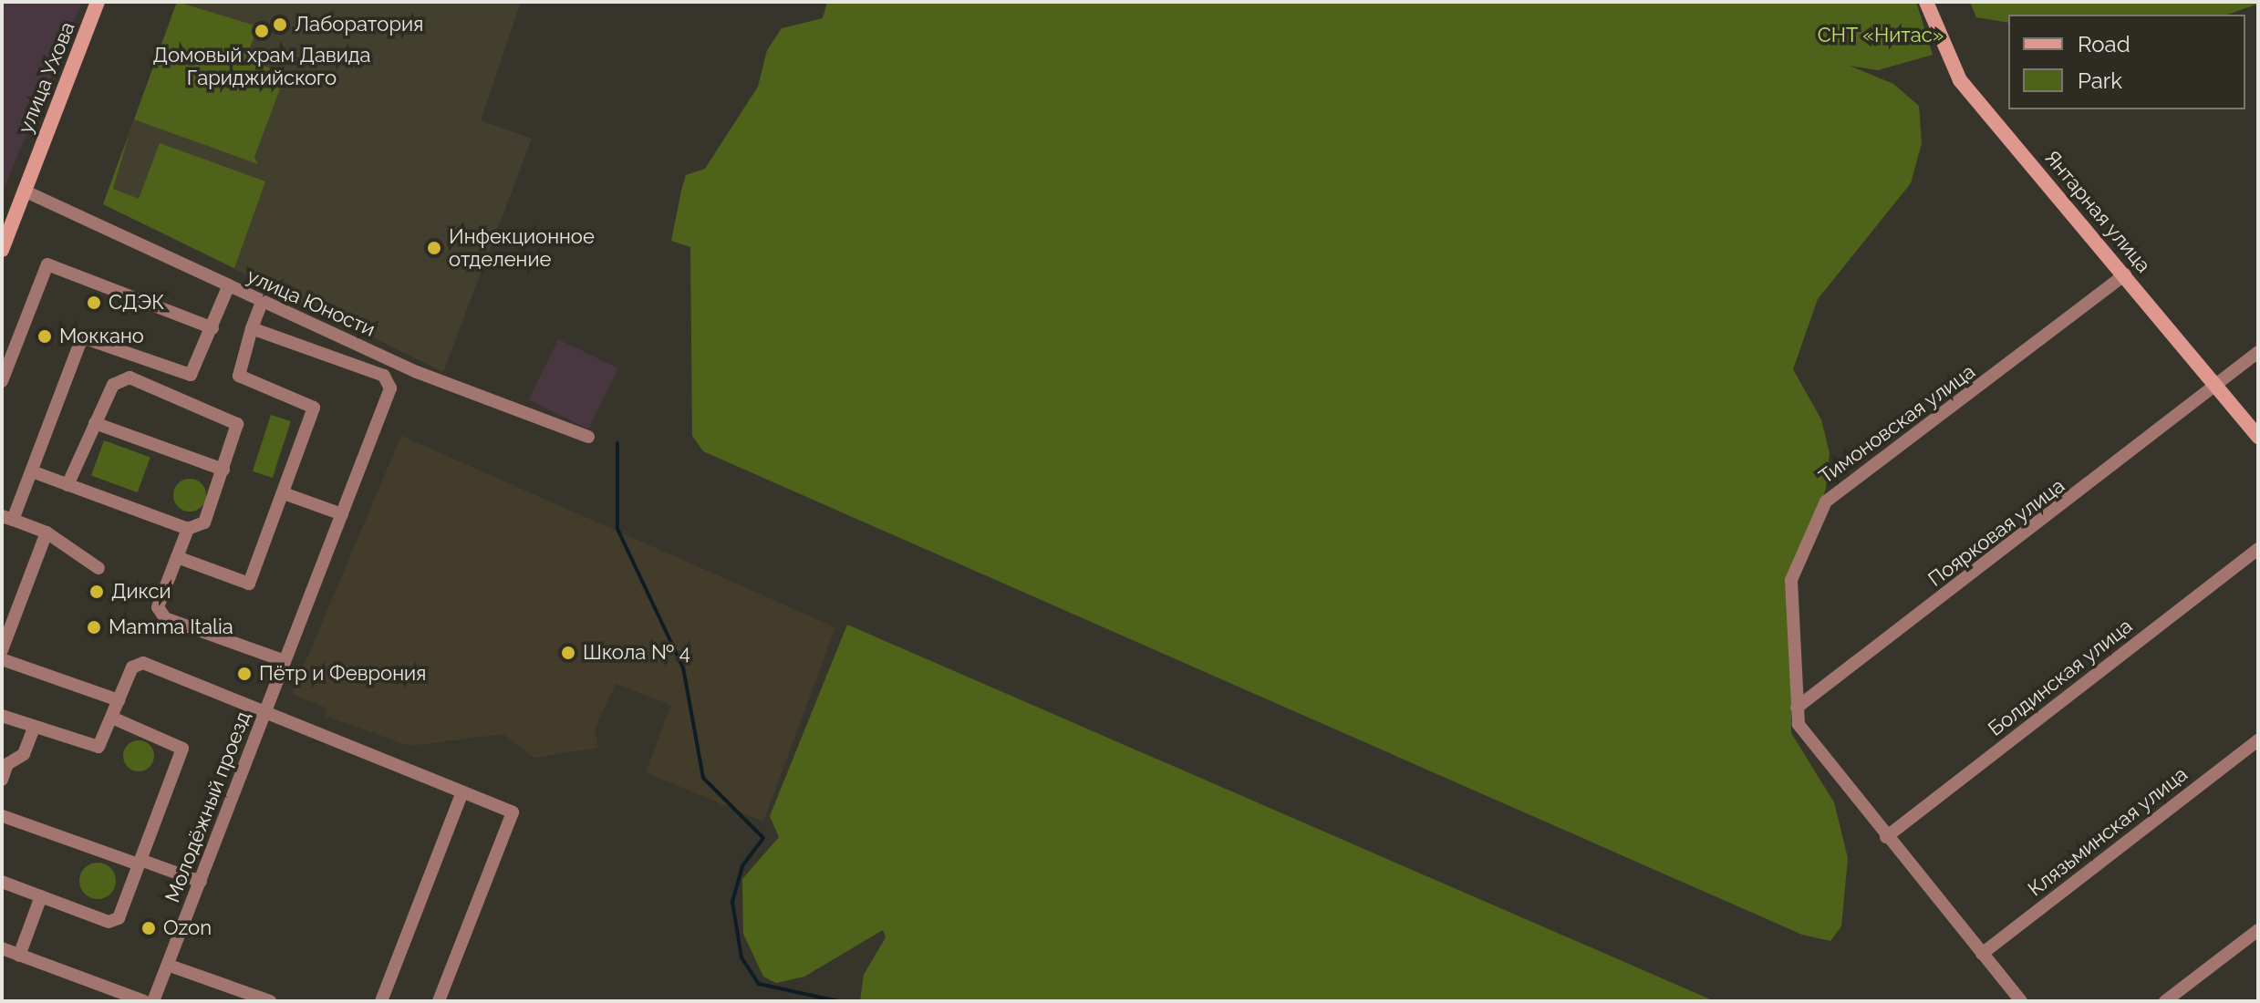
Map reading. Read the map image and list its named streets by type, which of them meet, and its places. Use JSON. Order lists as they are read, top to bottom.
{
  "streets": {
    "street": [
      "улица Ухова",
      "Янтарная улица",
      "улица Юности",
      "Тимоновская улица",
      "Поярковая улица",
      "Болдинская улица",
      "Молодёжный проезд",
      "Клязьминская улица"
    ]
  },
  "crossings": [
    ["улица Ухова", "улица Юности"],
    ["Янтарная улица", "Тимоновская улица"],
    ["Янтарная улица", "Поярковая улица"],
    ["Тимоновская улица", "Поярковая улица"]
  ],
  "parks": ["СНТ «Нитас»"],
  "places": [
    "Лаборатория",
    "Домовый храм Давида Гариджийского",
    "Инфекционное отделение",
    "СДЭК",
    "Моккано",
    "Дикси",
    "Mamma Italia",
    "Школа № 4",
    "Пётр и Феврония",
    "Ozon"
  ],
  "legend": ["Road", "Park"]
}
